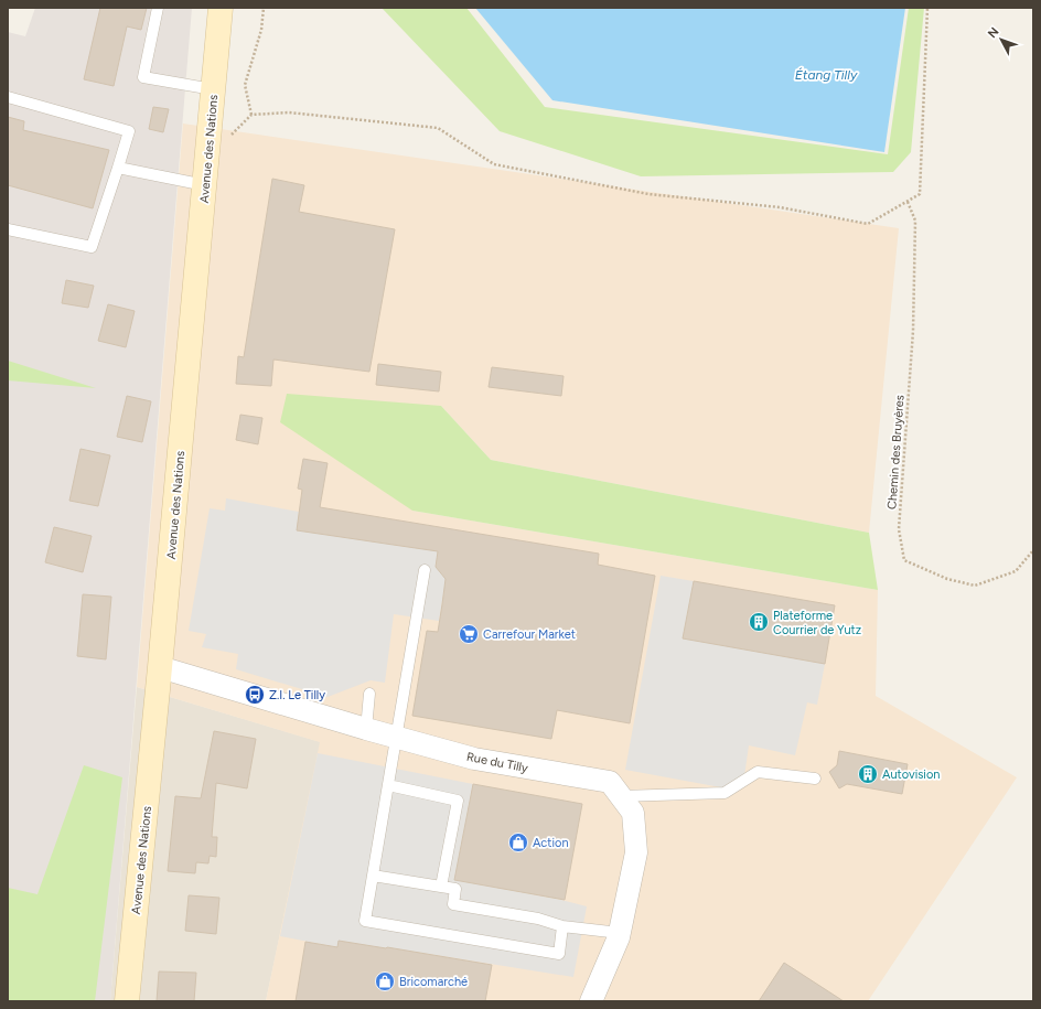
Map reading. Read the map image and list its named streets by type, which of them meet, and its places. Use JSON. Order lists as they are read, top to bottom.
{
  "streets": {
    "main road": ["Avenue des Nations"],
    "street": ["Rue du Tilly"],
    "path": ["Chemin des Bruyères"]
  },
  "crossings": [
    ["Avenue des Nations", "Rue du Tilly"]
  ],
  "water": ["Étang Tilly"],
  "places": {
    "building": ["Plateforme Courrier de Yutz", "Autovision"],
    "supermarket": ["Carrefour Market"],
    "bus stop": ["Z.I. Le Tilly"],
    "shop": ["Action", "Bricomarché"]
  },
  "north": "top left"
}
